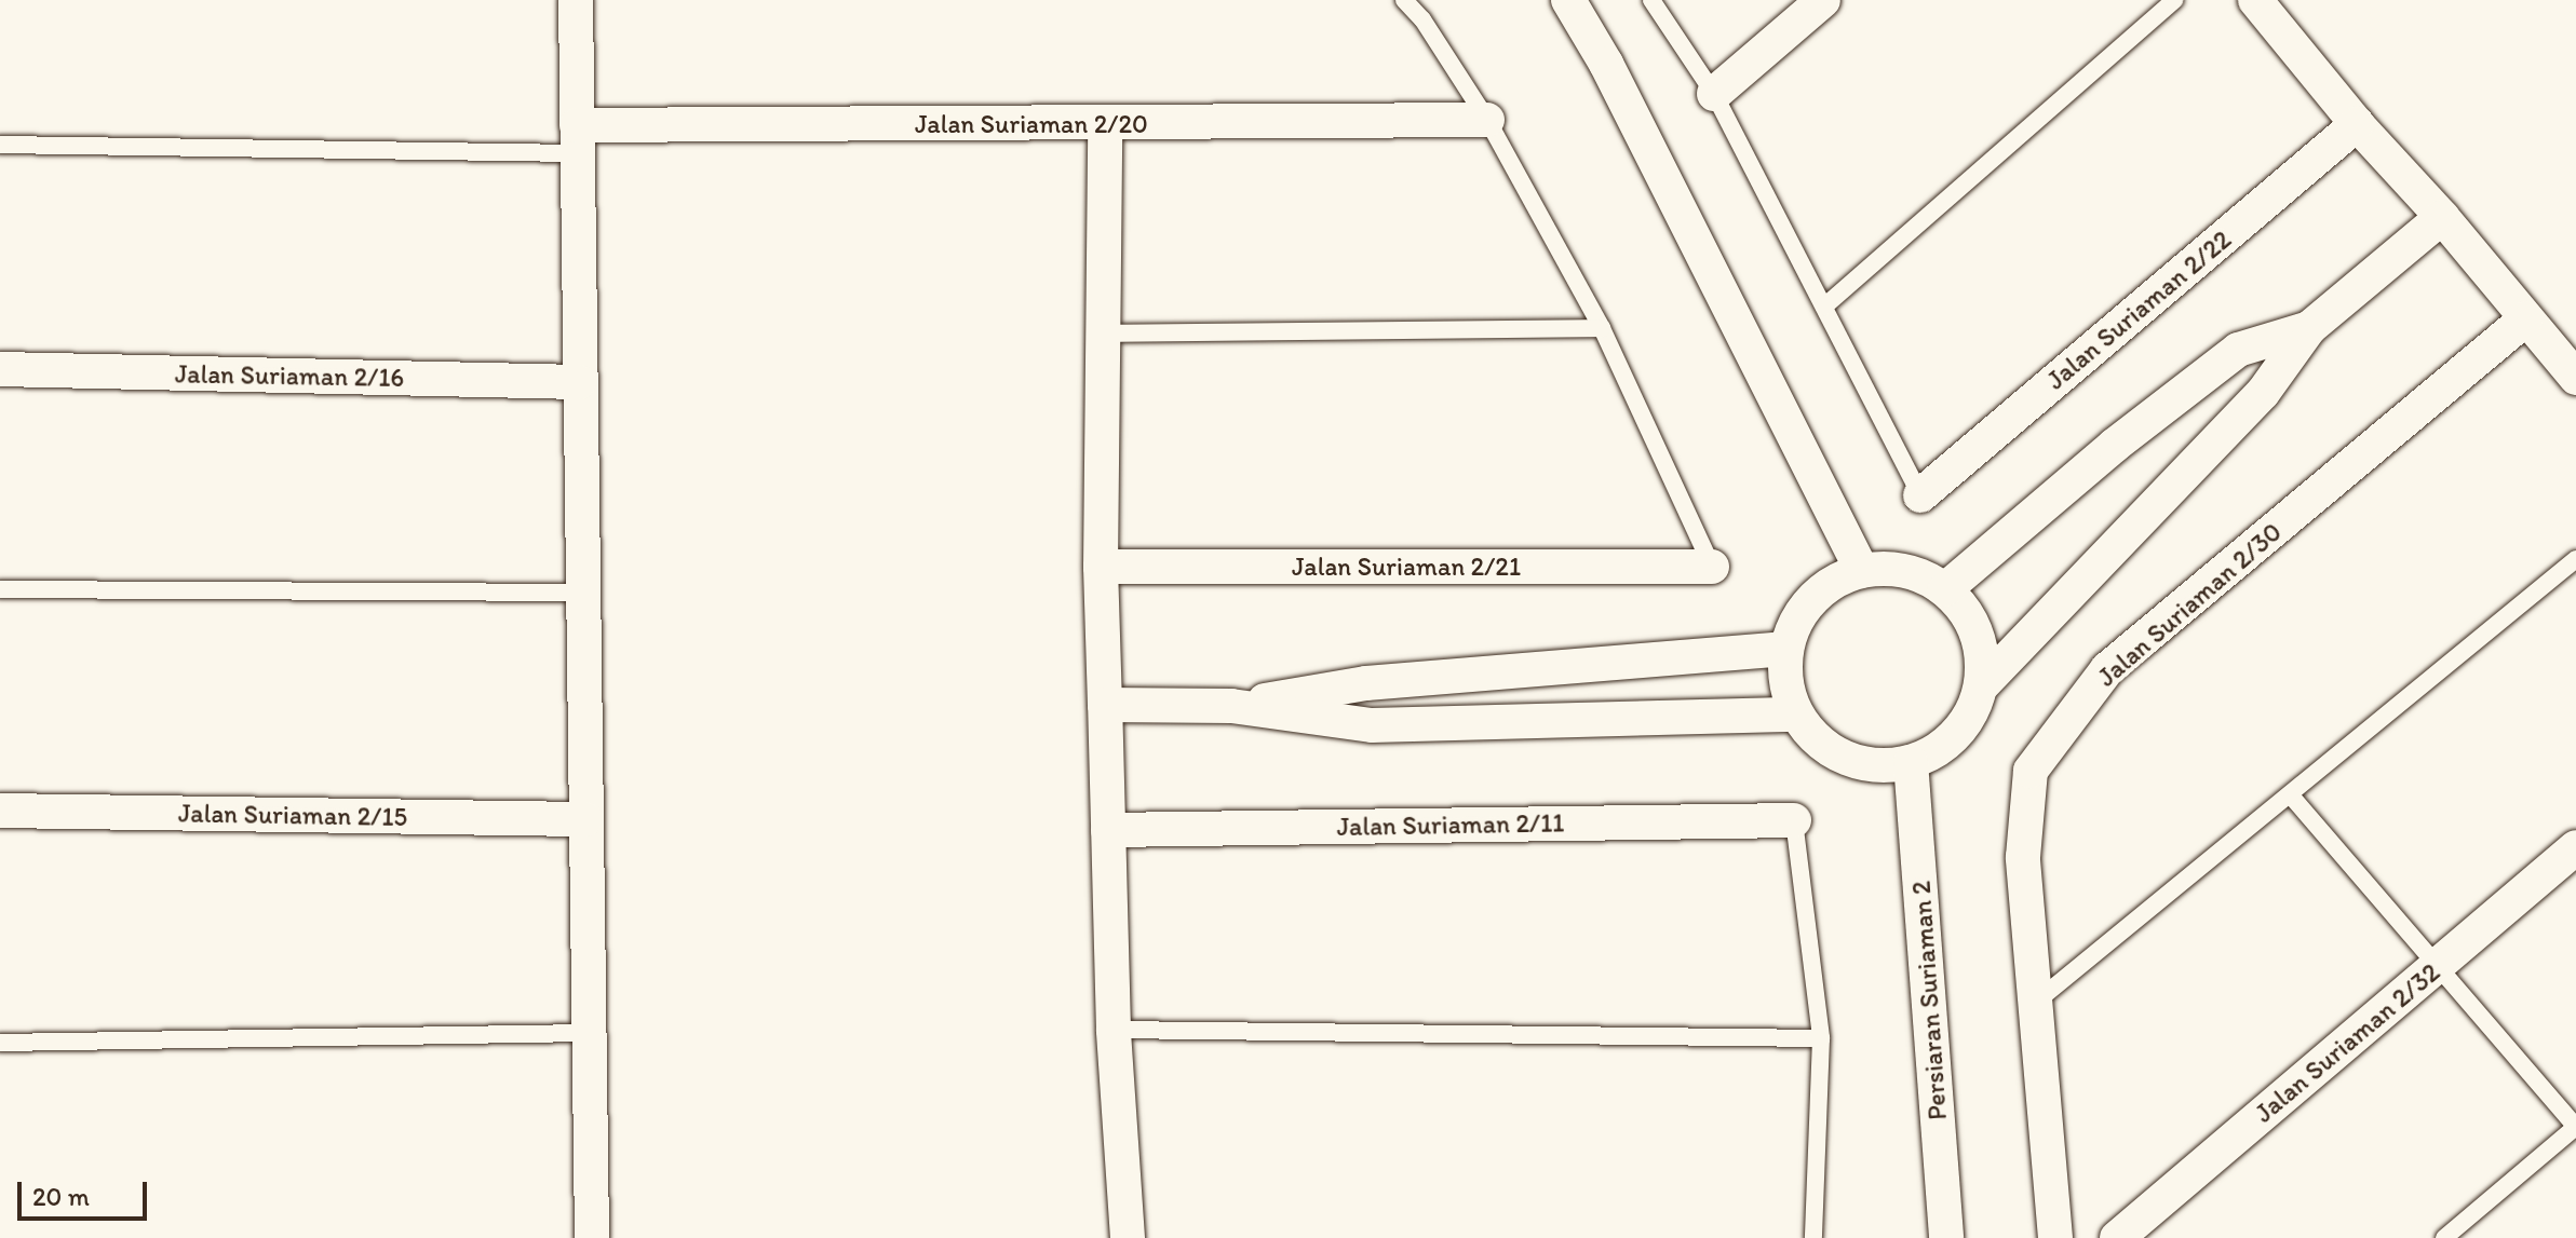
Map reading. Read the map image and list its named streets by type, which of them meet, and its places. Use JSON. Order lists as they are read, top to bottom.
{
  "streets": {
    "street": [
      "Jalan Suriaman 2/20",
      "Jalan Suriaman 2/22",
      "Jalan Suriaman 2/16",
      "Jalan Suriaman 2/21",
      "Jalan Suriaman 2/30",
      "Jalan Suriaman 2/15",
      "Jalan Suriaman 2/11",
      "Persiaran Suriaman 2",
      "Jalan Suriaman 2/32"
    ]
  },
  "scale_bar": "20 m"
}
